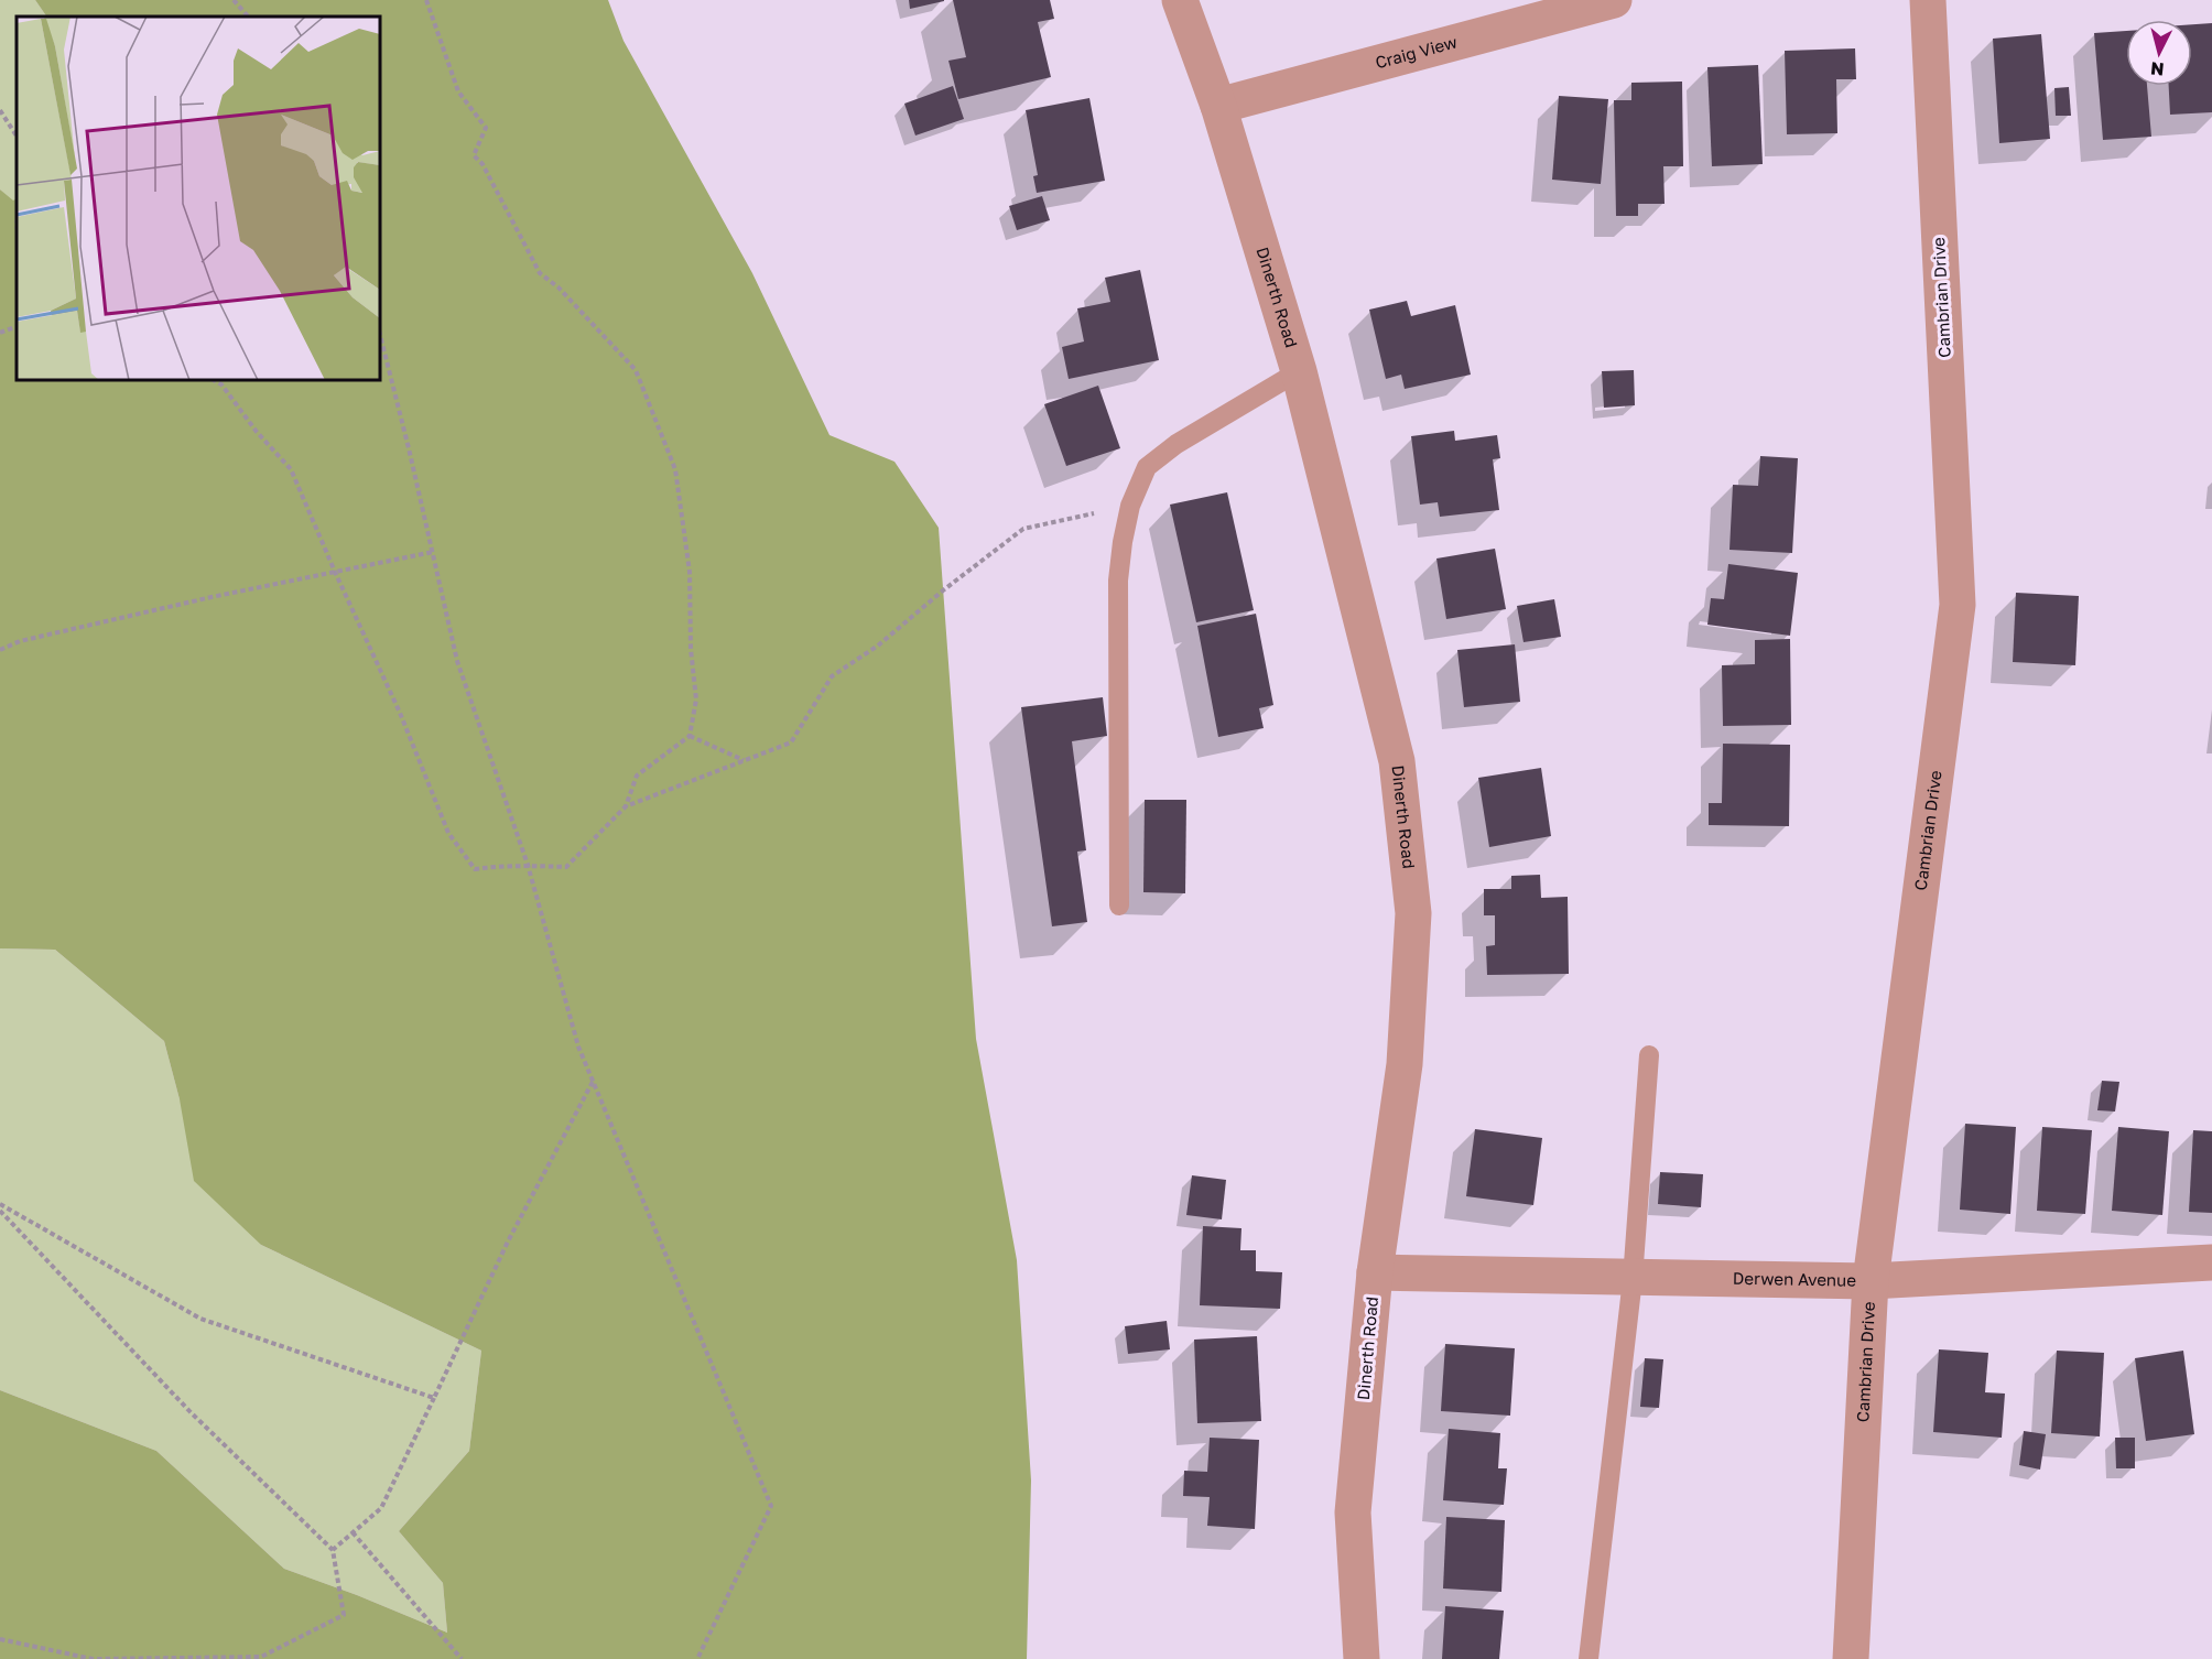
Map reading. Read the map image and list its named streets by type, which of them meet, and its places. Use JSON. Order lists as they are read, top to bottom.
{
  "streets": {
    "street": [
      "Craig View",
      "Dinerth Road",
      "Cambrian Drive",
      "Derwen Avenue"
    ]
  },
  "crossings": [
    ["Craig View", "Dinerth Road"],
    ["Dinerth Road", "Derwen Avenue"],
    ["Cambrian Drive", "Derwen Avenue"]
  ],
  "north": "bottom"
}
